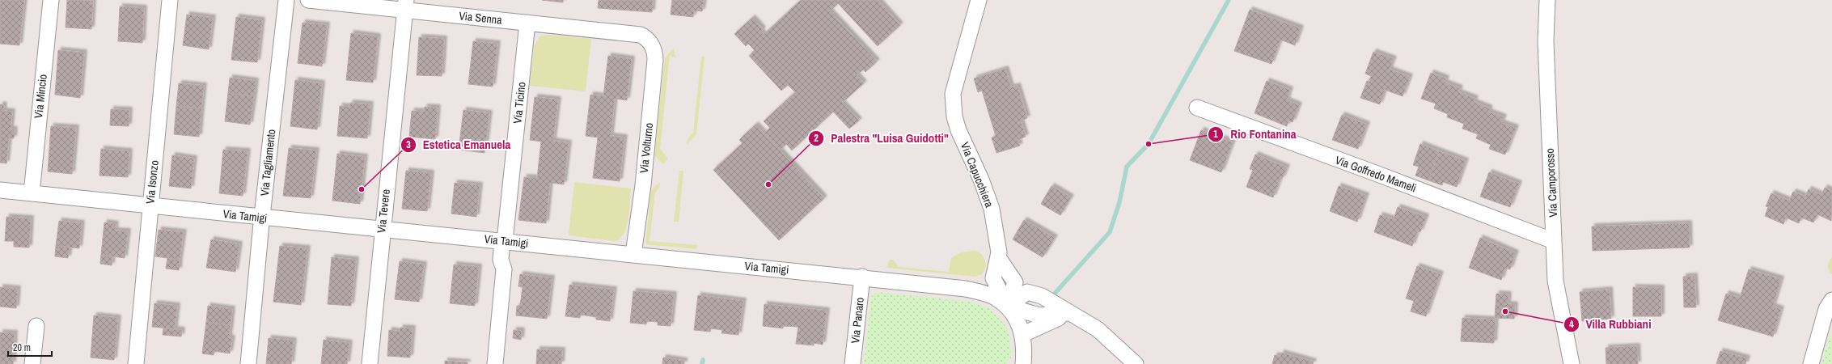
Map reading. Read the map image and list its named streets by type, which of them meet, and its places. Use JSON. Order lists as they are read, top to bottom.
{
  "streets": {
    "street": [
      "Via Senna",
      "Via Mincio",
      "Via Ticino",
      "Via Volturno",
      "Via Tagliamento",
      "Via Goffredo Mameli",
      "Via Capucchiera",
      "Via Isonzo",
      "Via Camporosso",
      "Via Tevere",
      "Via Tamigi",
      "Via Panaro"
    ]
  },
  "crossings": [
    ["Via Senna", "Via Ticino"],
    ["Via Senna", "Via Volturno"],
    ["Via Senna", "Via Tevere"],
    ["Via Mincio", "Via Tamigi"],
    ["Via Ticino", "Via Tamigi"],
    ["Via Volturno", "Via Tamigi"],
    ["Via Tagliamento", "Via Tamigi"],
    ["Via Goffredo Mameli", "Via Camporosso"],
    ["Via Capucchiera", "Via Tamigi"],
    ["Via Isonzo", "Via Tamigi"],
    ["Via Tevere", "Via Tamigi"],
    ["Via Tamigi", "Via Panaro"]
  ],
  "places": [
    "Rio Fontanina",
    "Palestra \"Luisa Guidotti\"",
    "Estetica Emanuela",
    "Villa Rubbiani"
  ],
  "scale_bar": "20 m"
}
